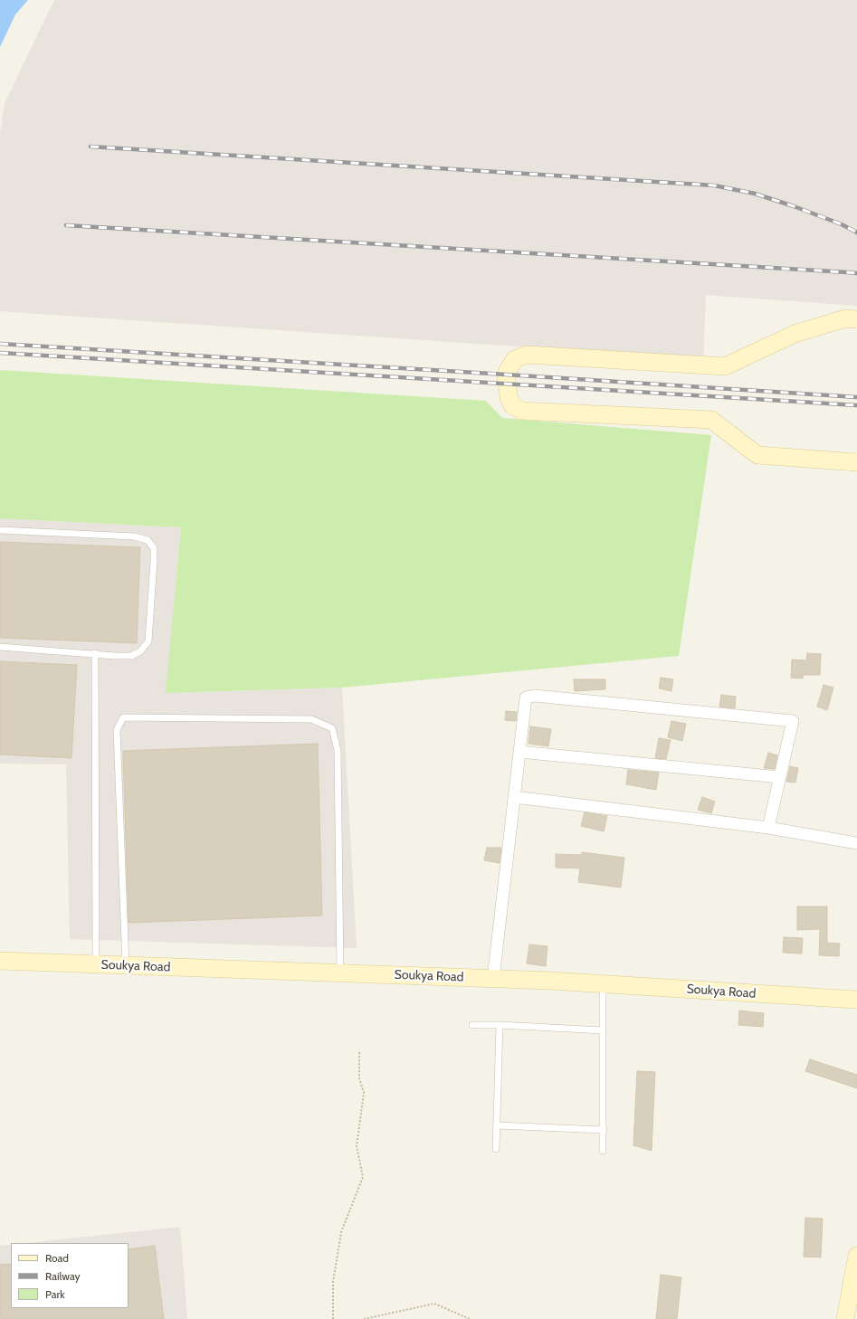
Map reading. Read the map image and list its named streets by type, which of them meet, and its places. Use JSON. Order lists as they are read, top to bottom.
{
  "streets": {
    "main road": ["Soukya Road"]
  },
  "legend": ["Road", "Railway", "Park"]
}
